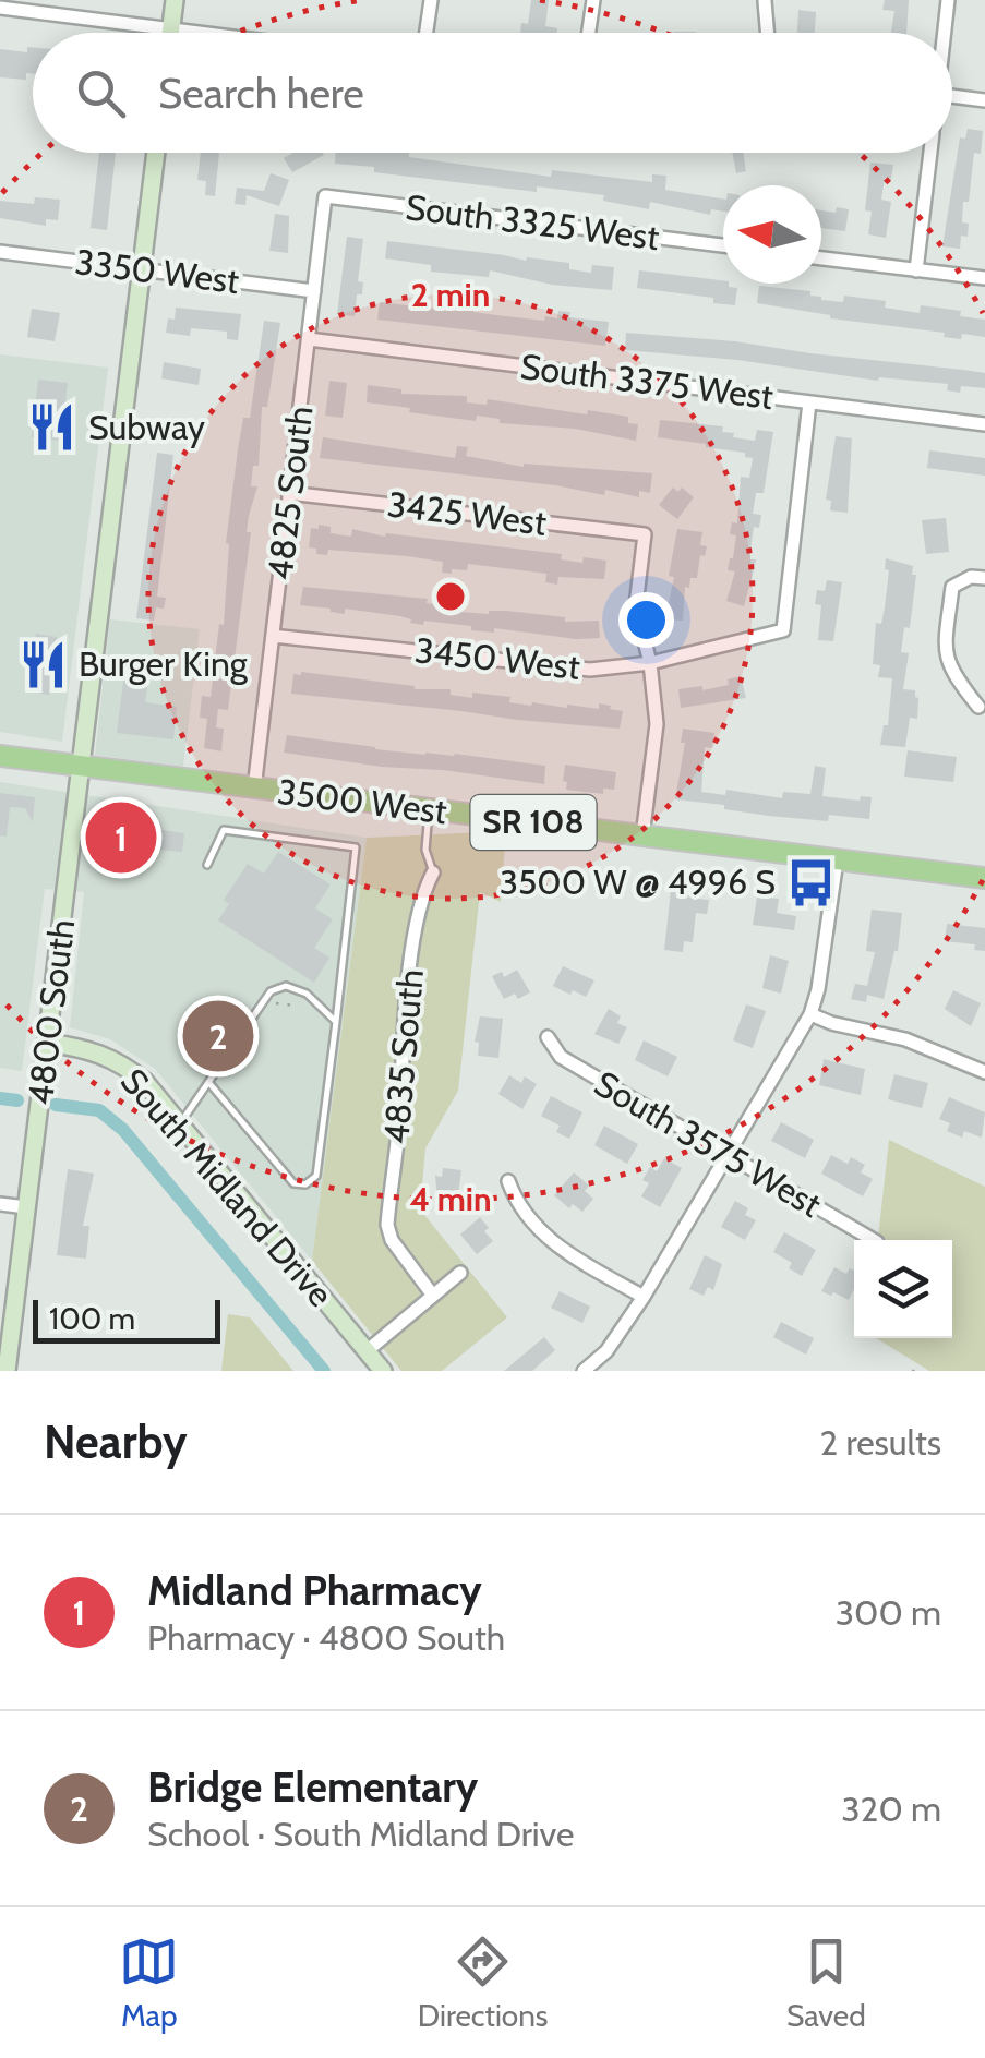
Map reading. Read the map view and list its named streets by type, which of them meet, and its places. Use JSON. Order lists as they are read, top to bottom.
{
  "streets": {
    "main road": ["3500 West", "SR 108"],
    "street": [
      "South 3325 West",
      "3350 West",
      "South 3375 West",
      "4825 South",
      "3425 West",
      "3450 West",
      "4800 South",
      "4835 South",
      "South 3575 West",
      "South Midland Drive"
    ]
  },
  "crossings": [
    ["South 3325 West", "4825 South"],
    ["3350 West", "4825 South"],
    ["3350 West", "4800 South"],
    ["South 3375 West", "4825 South"],
    ["South 3375 West", "3450 West"],
    ["4825 South", "3425 West"],
    ["4825 South", "3450 West"],
    ["4825 South", "3500 West"],
    ["3425 West", "3450 West"],
    ["3500 West", "4800 South"],
    ["4800 South", "South Midland Drive"]
  ],
  "places": {
    "restaurant": ["Subway", "Burger King"],
    "bus stop": ["3500 W @ 4996 S"]
  },
  "scale_bar": "100 m",
  "north": "left",
  "page": {
    "search": "Search here",
    "pins": ["1", "2"],
    "scale": "100 m",
    "heading": ["Nearby", "2 results"],
    "list": [
      {
        "mark": "1",
        "name": "Midland Pharmacy",
        "note": "Pharmacy · 4800 South",
        "value": "300 m"
      },
      {
        "mark": "2",
        "name": "Bridge Elementary",
        "note": "School · South Midland Drive",
        "value": "320 m"
      }
    ],
    "nav": ["Map", "Directions", "Saved"]
  },
  "rings": ["2 min", "4 min"]
}
